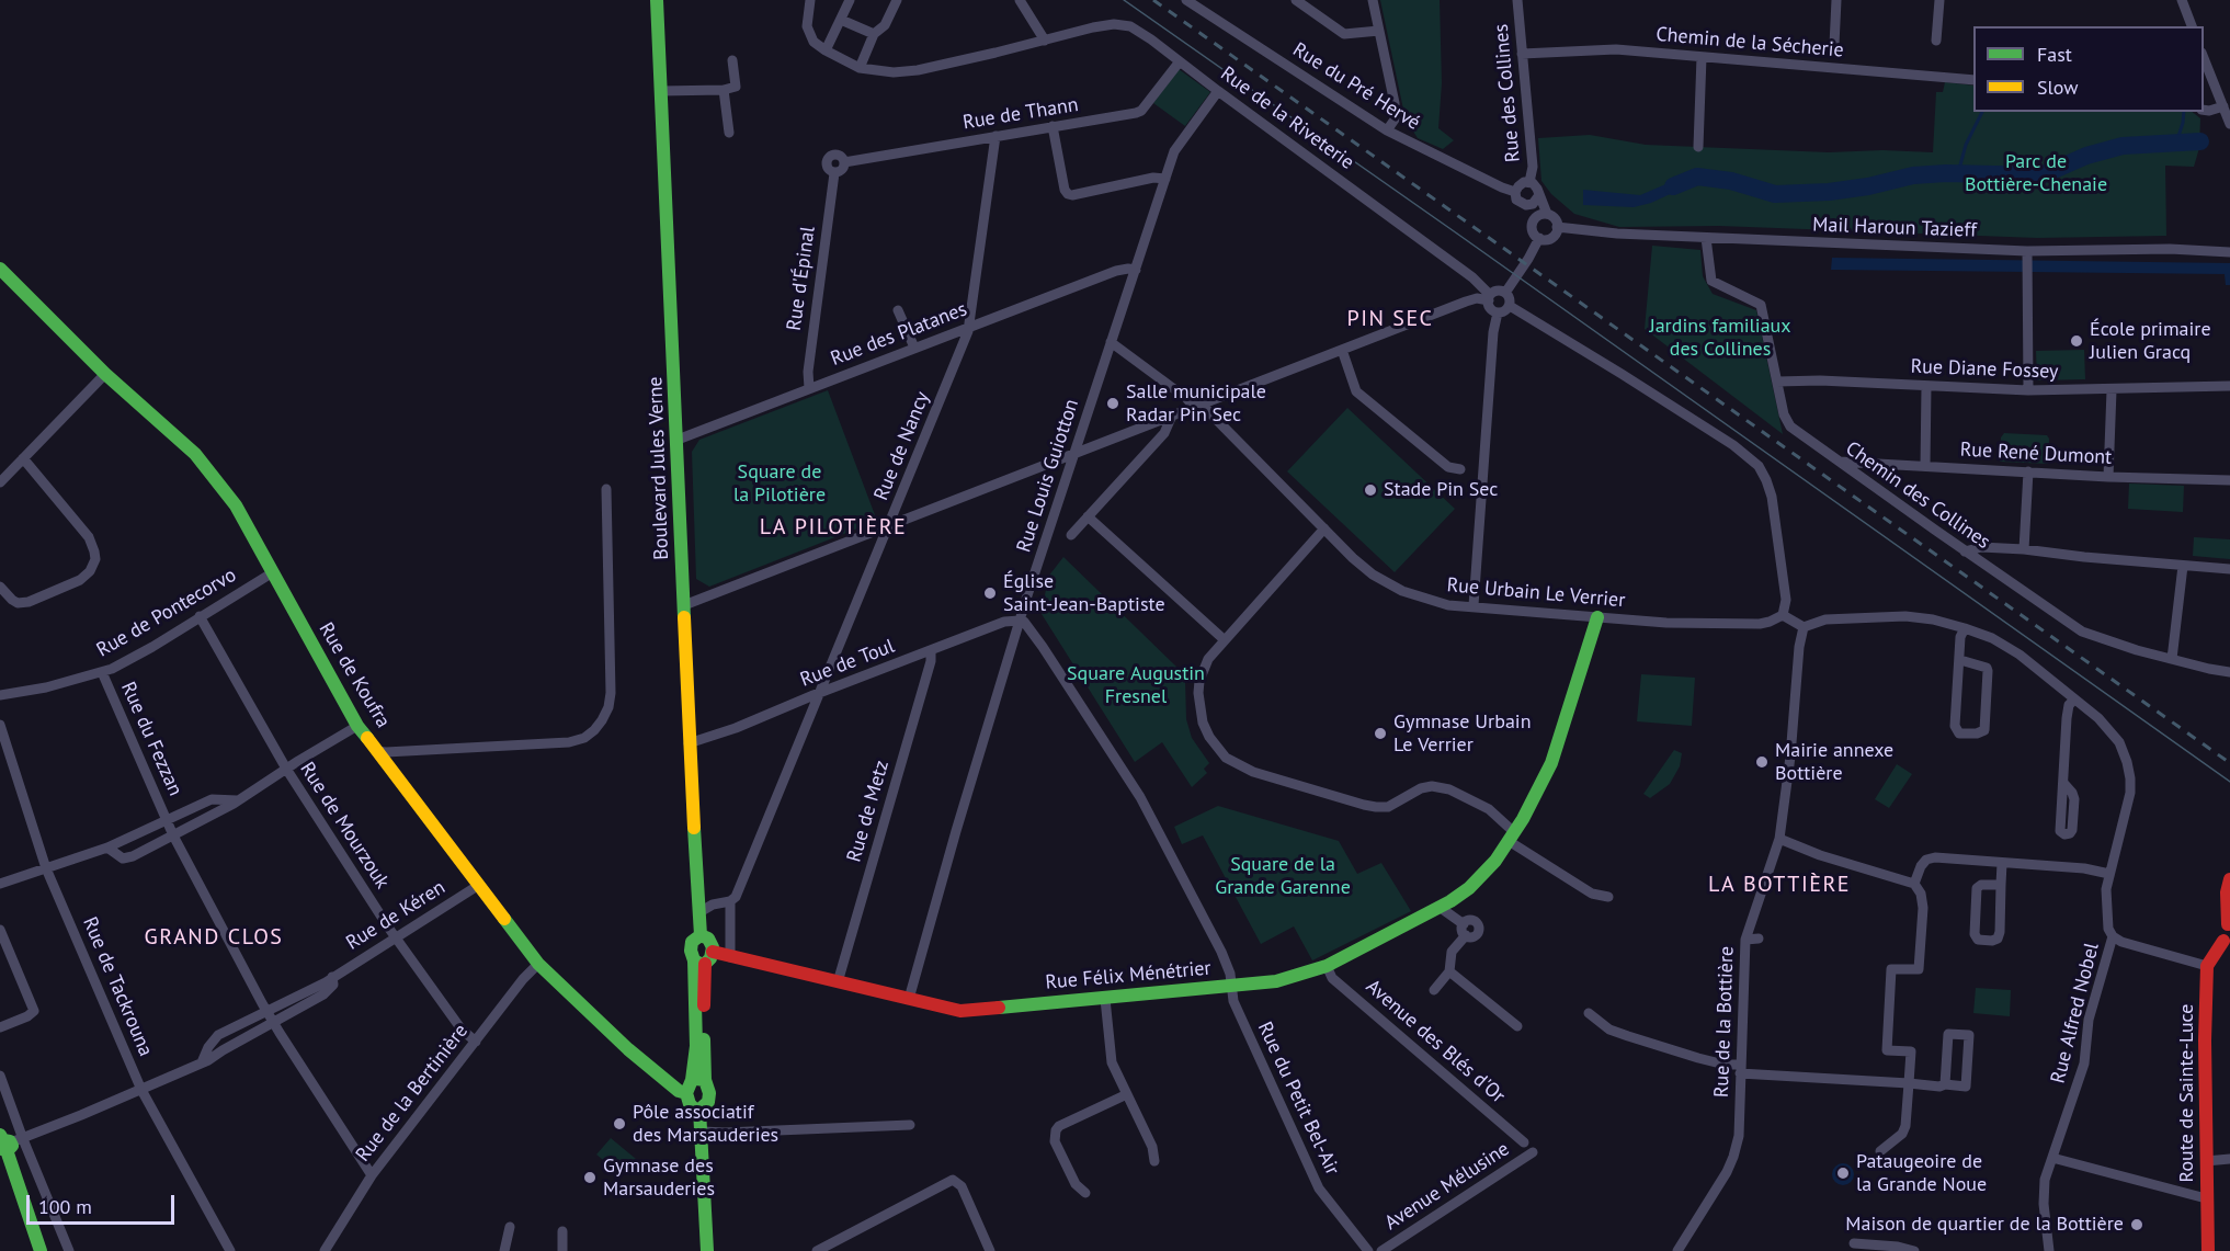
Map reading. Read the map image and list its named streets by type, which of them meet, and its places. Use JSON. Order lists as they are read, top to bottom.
{
  "streets": {
    "street": [
      "Chemin de la Sécherie",
      "Rue du Pré Hervé",
      "Rue des Collines",
      "Rue de Thann",
      "Rue de la Riveterie",
      "Mail Haroun Tazieff",
      "Rue d'Épinal",
      "Rue des Platanes",
      "Rue Diane Fossey",
      "Rue de Nancy",
      "Rue René Dumont",
      "Boulevard Jules Verne",
      "Rue Louis Guiotton",
      "Chemin des Collines",
      "Rue Urbain Le Verrier",
      "Rue de Pontecorvo",
      "Rue de Toul",
      "Rue de Koufra",
      "Rue du Fezzan",
      "Rue de Metz",
      "Rue de Mourzouk",
      "Rue de Kéren",
      "Rue Félix Ménétrier",
      "Rue de Tackrouna",
      "Rue Alfred Nobel",
      "Rue de la Bottière",
      "Avenue des Blés d'Or",
      "Rue de la Bertinière",
      "Route de Sainte-Luce",
      "Rue du Petit Bel-Air",
      "Avenue Mélusine"
    ]
  },
  "crossings": [
    ["Chemin de la Sécherie", "Rue des Collines"],
    ["Rue du Pré Hervé", "Rue des Collines"],
    ["Rue de Thann", "Rue de la Riveterie"],
    ["Rue de Thann", "Rue d'Épinal"],
    ["Rue de Thann", "Rue de Nancy"],
    ["Rue de la Riveterie", "Rue Louis Guiotton"],
    ["Mail Haroun Tazieff", "Chemin des Collines"],
    ["Rue d'Épinal", "Rue des Platanes"],
    ["Rue des Platanes", "Rue de Nancy"],
    ["Rue des Platanes", "Boulevard Jules Verne"],
    ["Rue des Platanes", "Rue Louis Guiotton"],
    ["Rue Diane Fossey", "Chemin des Collines"],
    ["Rue de Nancy", "Rue de Toul"],
    ["Rue de Nancy", "Rue Félix Ménétrier"],
    ["Rue René Dumont", "Chemin des Collines"],
    ["Boulevard Jules Verne", "Rue de Toul"],
    ["Boulevard Jules Verne", "Rue Félix Ménétrier"],
    ["Rue Louis Guiotton", "Rue Urbain Le Verrier"],
    ["Rue Louis Guiotton", "Rue de Toul"],
    ["Rue Louis Guiotton", "Rue Félix Ménétrier"],
    ["Rue Louis Guiotton", "Rue du Petit Bel-Air"],
    ["Rue Urbain Le Verrier", "Rue Félix Ménétrier"],
    ["Rue de Pontecorvo", "Rue de Koufra"],
    ["Rue de Pontecorvo", "Rue du Fezzan"],
    ["Rue de Pontecorvo", "Rue de Mourzouk"],
    ["Rue de Toul", "Rue de Metz"],
    ["Rue de Toul", "Rue du Petit Bel-Air"],
    ["Rue de Koufra", "Rue de Kéren"],
    ["Rue de Koufra", "Rue de la Bertinière"],
    ["Rue de Metz", "Rue Félix Ménétrier"],
    ["Rue de Mourzouk", "Rue de Kéren"],
    ["Rue de Mourzouk", "Rue de la Bertinière"],
    ["Rue de Kéren", "Rue de Tackrouna"],
    ["Rue Félix Ménétrier", "Avenue des Blés d'Or"],
    ["Rue Félix Ménétrier", "Rue du Petit Bel-Air"]
  ],
  "districts": [
    "PIN SEC",
    "LA PILOTIÈRE",
    "LA BOTTIÈRE",
    "GRAND CLOS"
  ],
  "parks": [
    "Parc de Bottière-Chenaie",
    "Jardins familiaux des Collines",
    "Square de la Pilotière",
    "Square Augustin Fresnel",
    "Square de la Grande Garenne"
  ],
  "places": [
    "École primaire Julien Gracq",
    "Salle municipale Radar Pin Sec",
    "Stade Pin Sec",
    "Église Saint-Jean-Baptiste",
    "Gymnase Urbain Le Verrier",
    "Mairie annexe Bottière",
    "Pôle associatif des Marsauderies",
    "Pataugeoire de la Grande Noue",
    "Gymnase des Marsauderies",
    "Maison de quartier de la Bottière"
  ],
  "legend": ["Fast", "Slow"],
  "scale_bar": "100 m"
}
